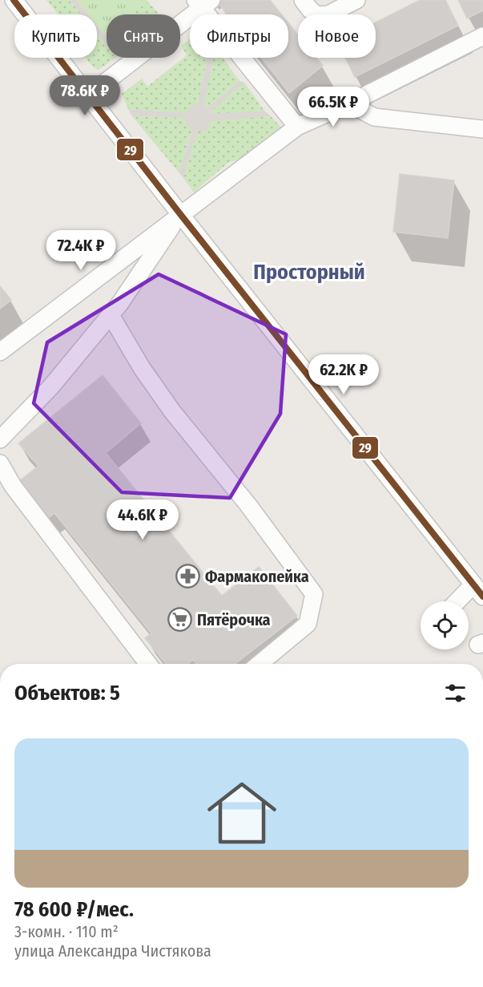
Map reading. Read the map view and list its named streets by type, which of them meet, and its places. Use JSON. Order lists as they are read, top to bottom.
{
  "districts": ["Просторный"],
  "places": {
    "pharmacy": ["Фармакопейка"],
    "supermarket": ["Пятёрочка"]
  },
  "lines": ["transit line 29"],
  "page": {
    "chip": [
      "Купить",
      "Снять",
      "Фильтры",
      "Новое"
    ],
    "price": [
      "78.6K ₽",
      "66.5K ₽",
      "72.4K ₽",
      "62.2K ₽",
      "44.6K ₽"
    ],
    "heading": "Объектов: 5",
    "list": [
      {
        "name": "78 600 ₽/мес.",
        "note": "3-комн. · 110 m² · улица Александра Чистякова"
      }
    ]
  }
}
